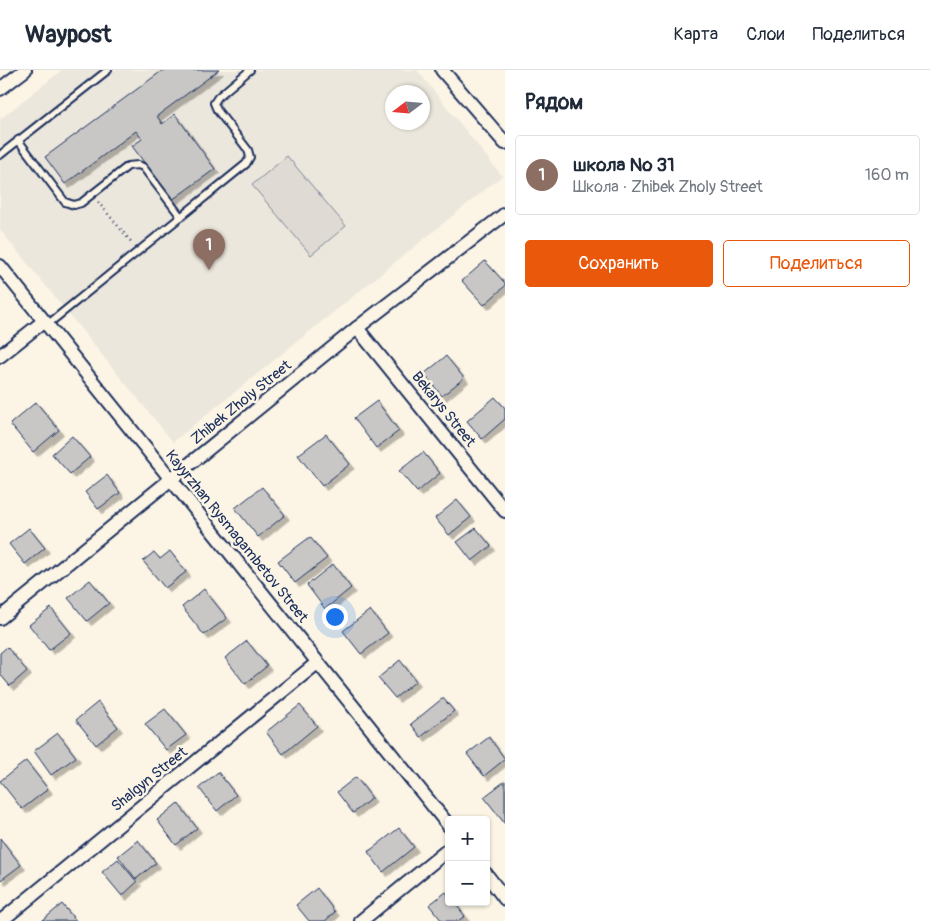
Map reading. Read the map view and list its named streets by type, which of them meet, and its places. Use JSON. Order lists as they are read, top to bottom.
{
  "streets": {
    "street": [
      "Zhibek Zholy Street",
      "Bekarys Street",
      "Kayyrzhan Rysmagambetov Street",
      "Shalgyn Street"
    ]
  },
  "crossings": [
    ["Zhibek Zholy Street", "Bekarys Street"],
    ["Zhibek Zholy Street", "Kayyrzhan Rysmagambetov Street"],
    ["Kayyrzhan Rysmagambetov Street", "Shalgyn Street"]
  ],
  "north": "left",
  "page": {
    "header": "Waypost",
    "nav": ["Карта", "Слои", "Поделиться"],
    "heading": "Рядом",
    "list": [
      {
        "mark": "1",
        "name": "школа № 31",
        "note": "Школа · Zhibek Zholy Street",
        "value": "160 m"
      }
    ],
    "buttons": ["Сохранить", "Поделиться"],
    "pins": "1",
    "map_buttons": ["+", "−"]
  }
}
